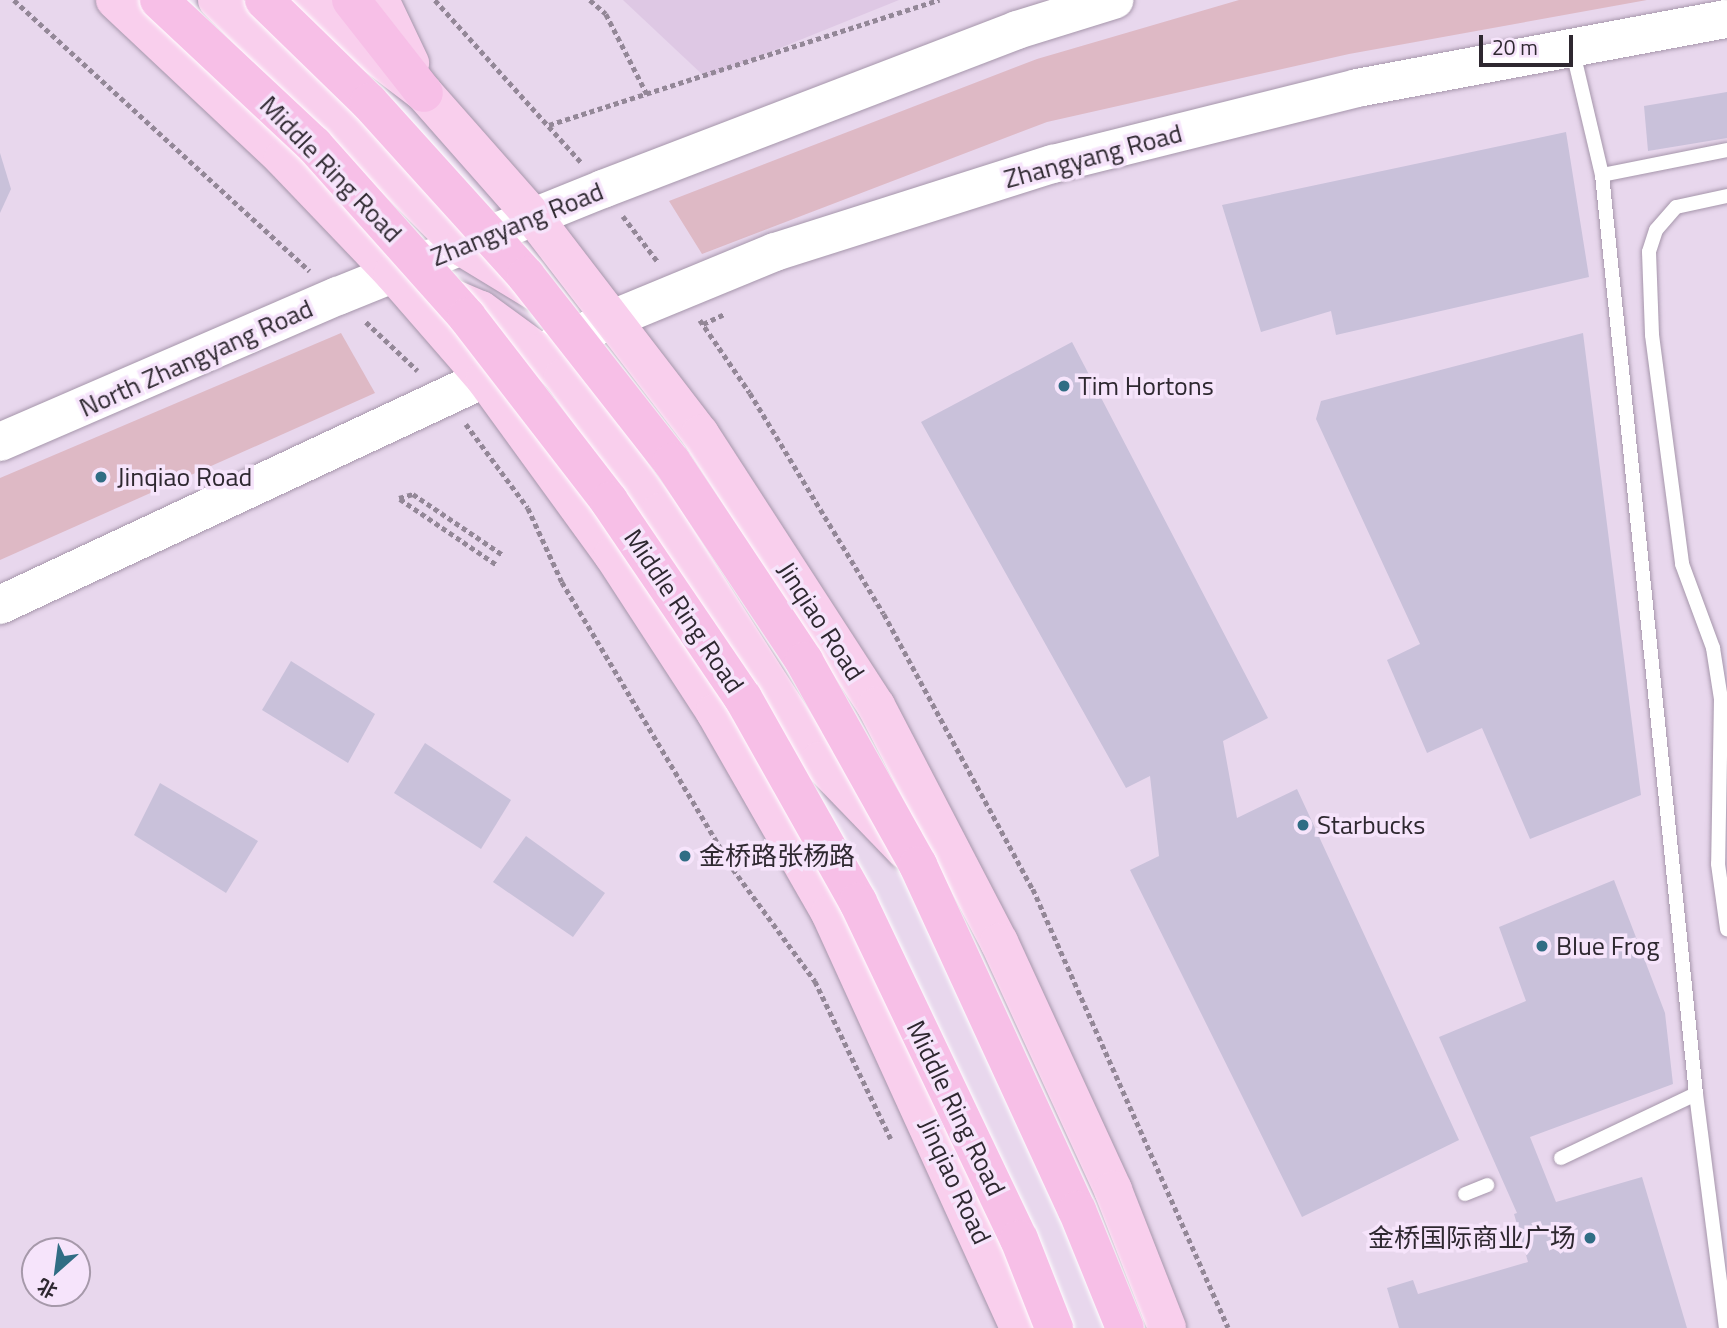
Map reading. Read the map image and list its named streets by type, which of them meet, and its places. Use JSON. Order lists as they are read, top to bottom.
{
  "streets": {
    "highway": ["Middle Ring Road"],
    "main road": ["Zhangyang Road", "North Zhangyang Road", "Jinqiao Road"]
  },
  "crossings": [
    ["Zhangyang Road", "North Zhangyang Road"],
    ["Zhangyang Road", "Jinqiao Road"],
    ["North Zhangyang Road", "Jinqiao Road"]
  ],
  "places": [
    "Tim Hortons",
    "Jinqiao Road",
    "Starbucks",
    "金桥路张杨路",
    "Blue Frog",
    "金桥国际商业广场"
  ],
  "scale_bar": "20 m",
  "north": "bottom left"
}
